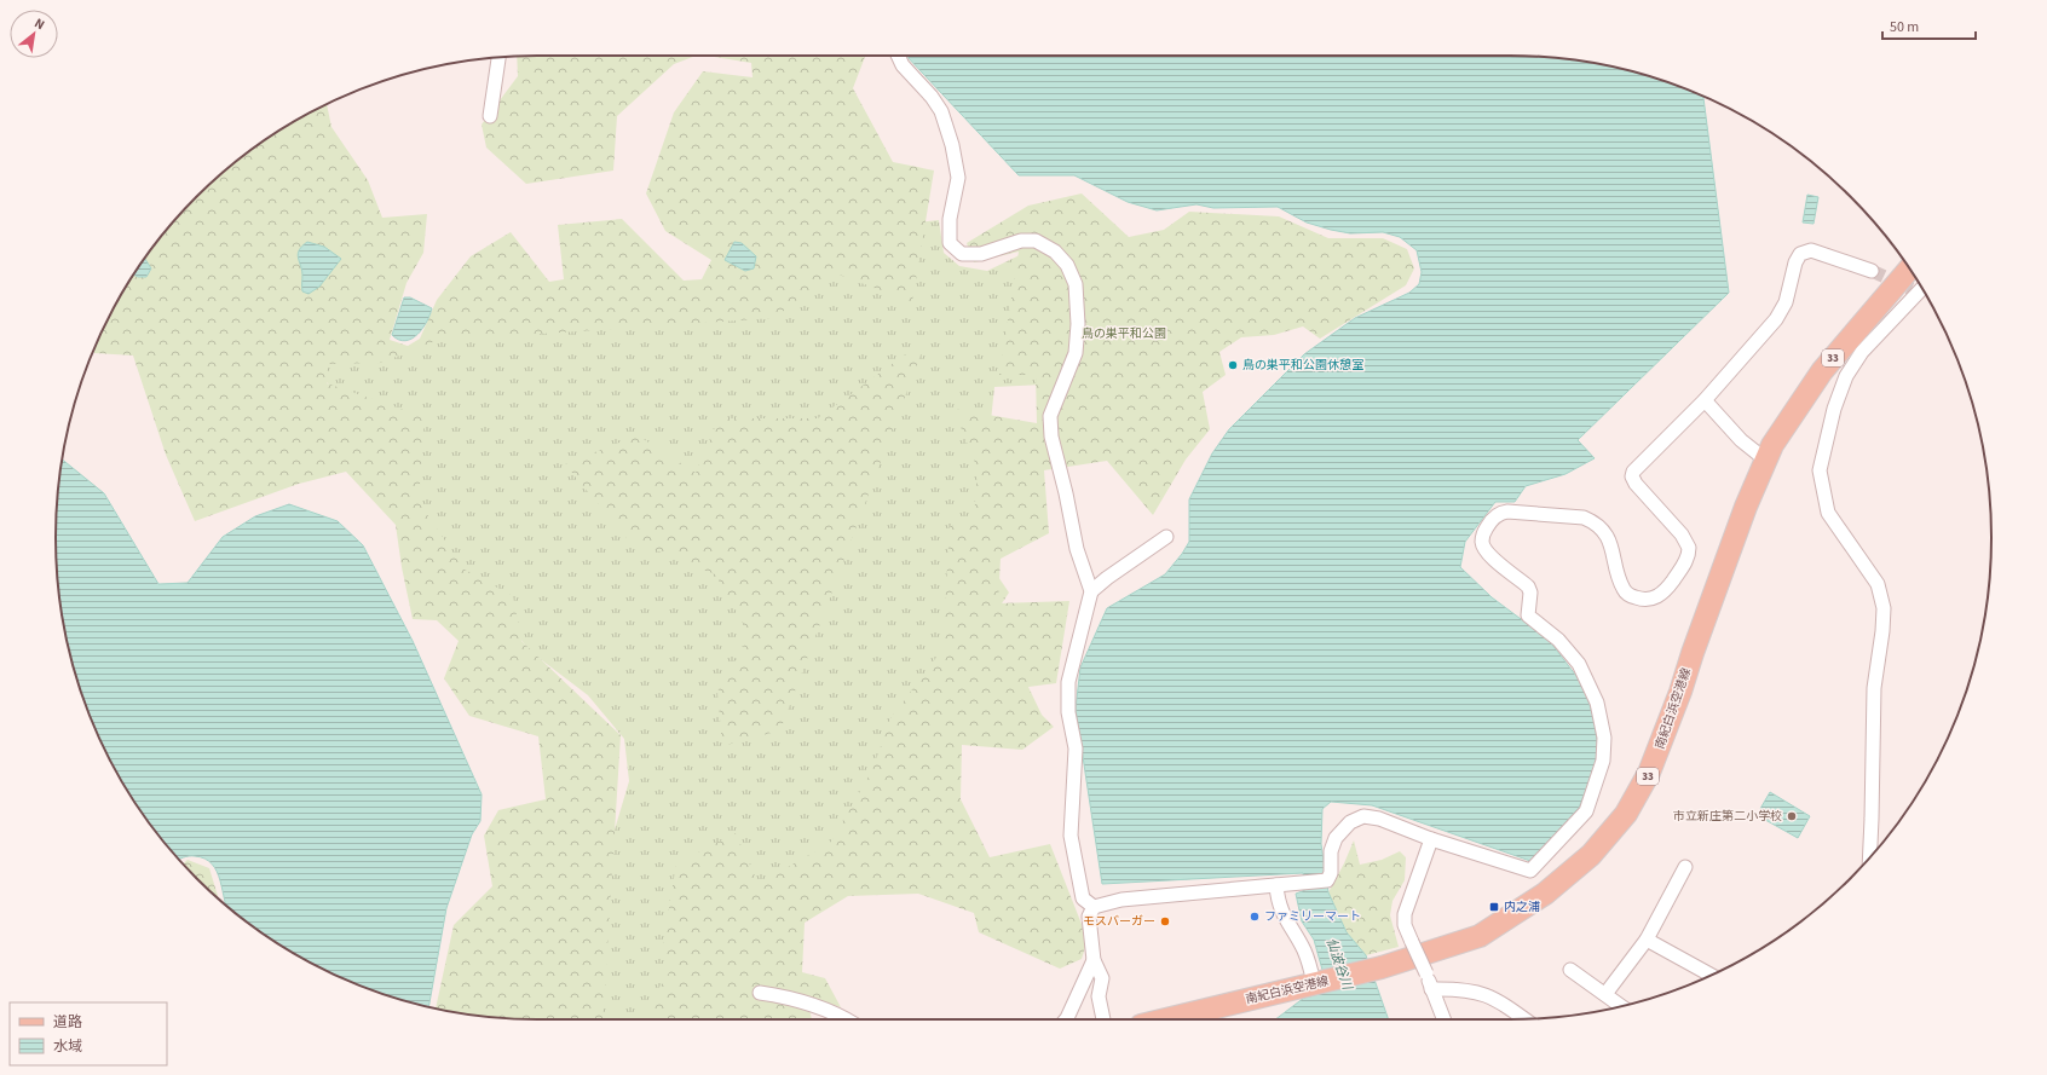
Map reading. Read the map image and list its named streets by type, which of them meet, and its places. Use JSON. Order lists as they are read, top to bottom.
{
  "streets": {
    "main road": ["33", "南紀白浜空港線"]
  },
  "water": ["仙波谷川"],
  "parks": ["鳥の巣平和公園"],
  "places": {
    "other": [
      "鳥の巣平和公園休憩室",
      "市立新庄第二小学校",
      "ファミリーマート",
      "モスバーガー"
    ],
    "transit": ["内之浦"]
  },
  "legend": ["道路", "水域"],
  "scale_bar": "50 m",
  "north": "top right"
}
